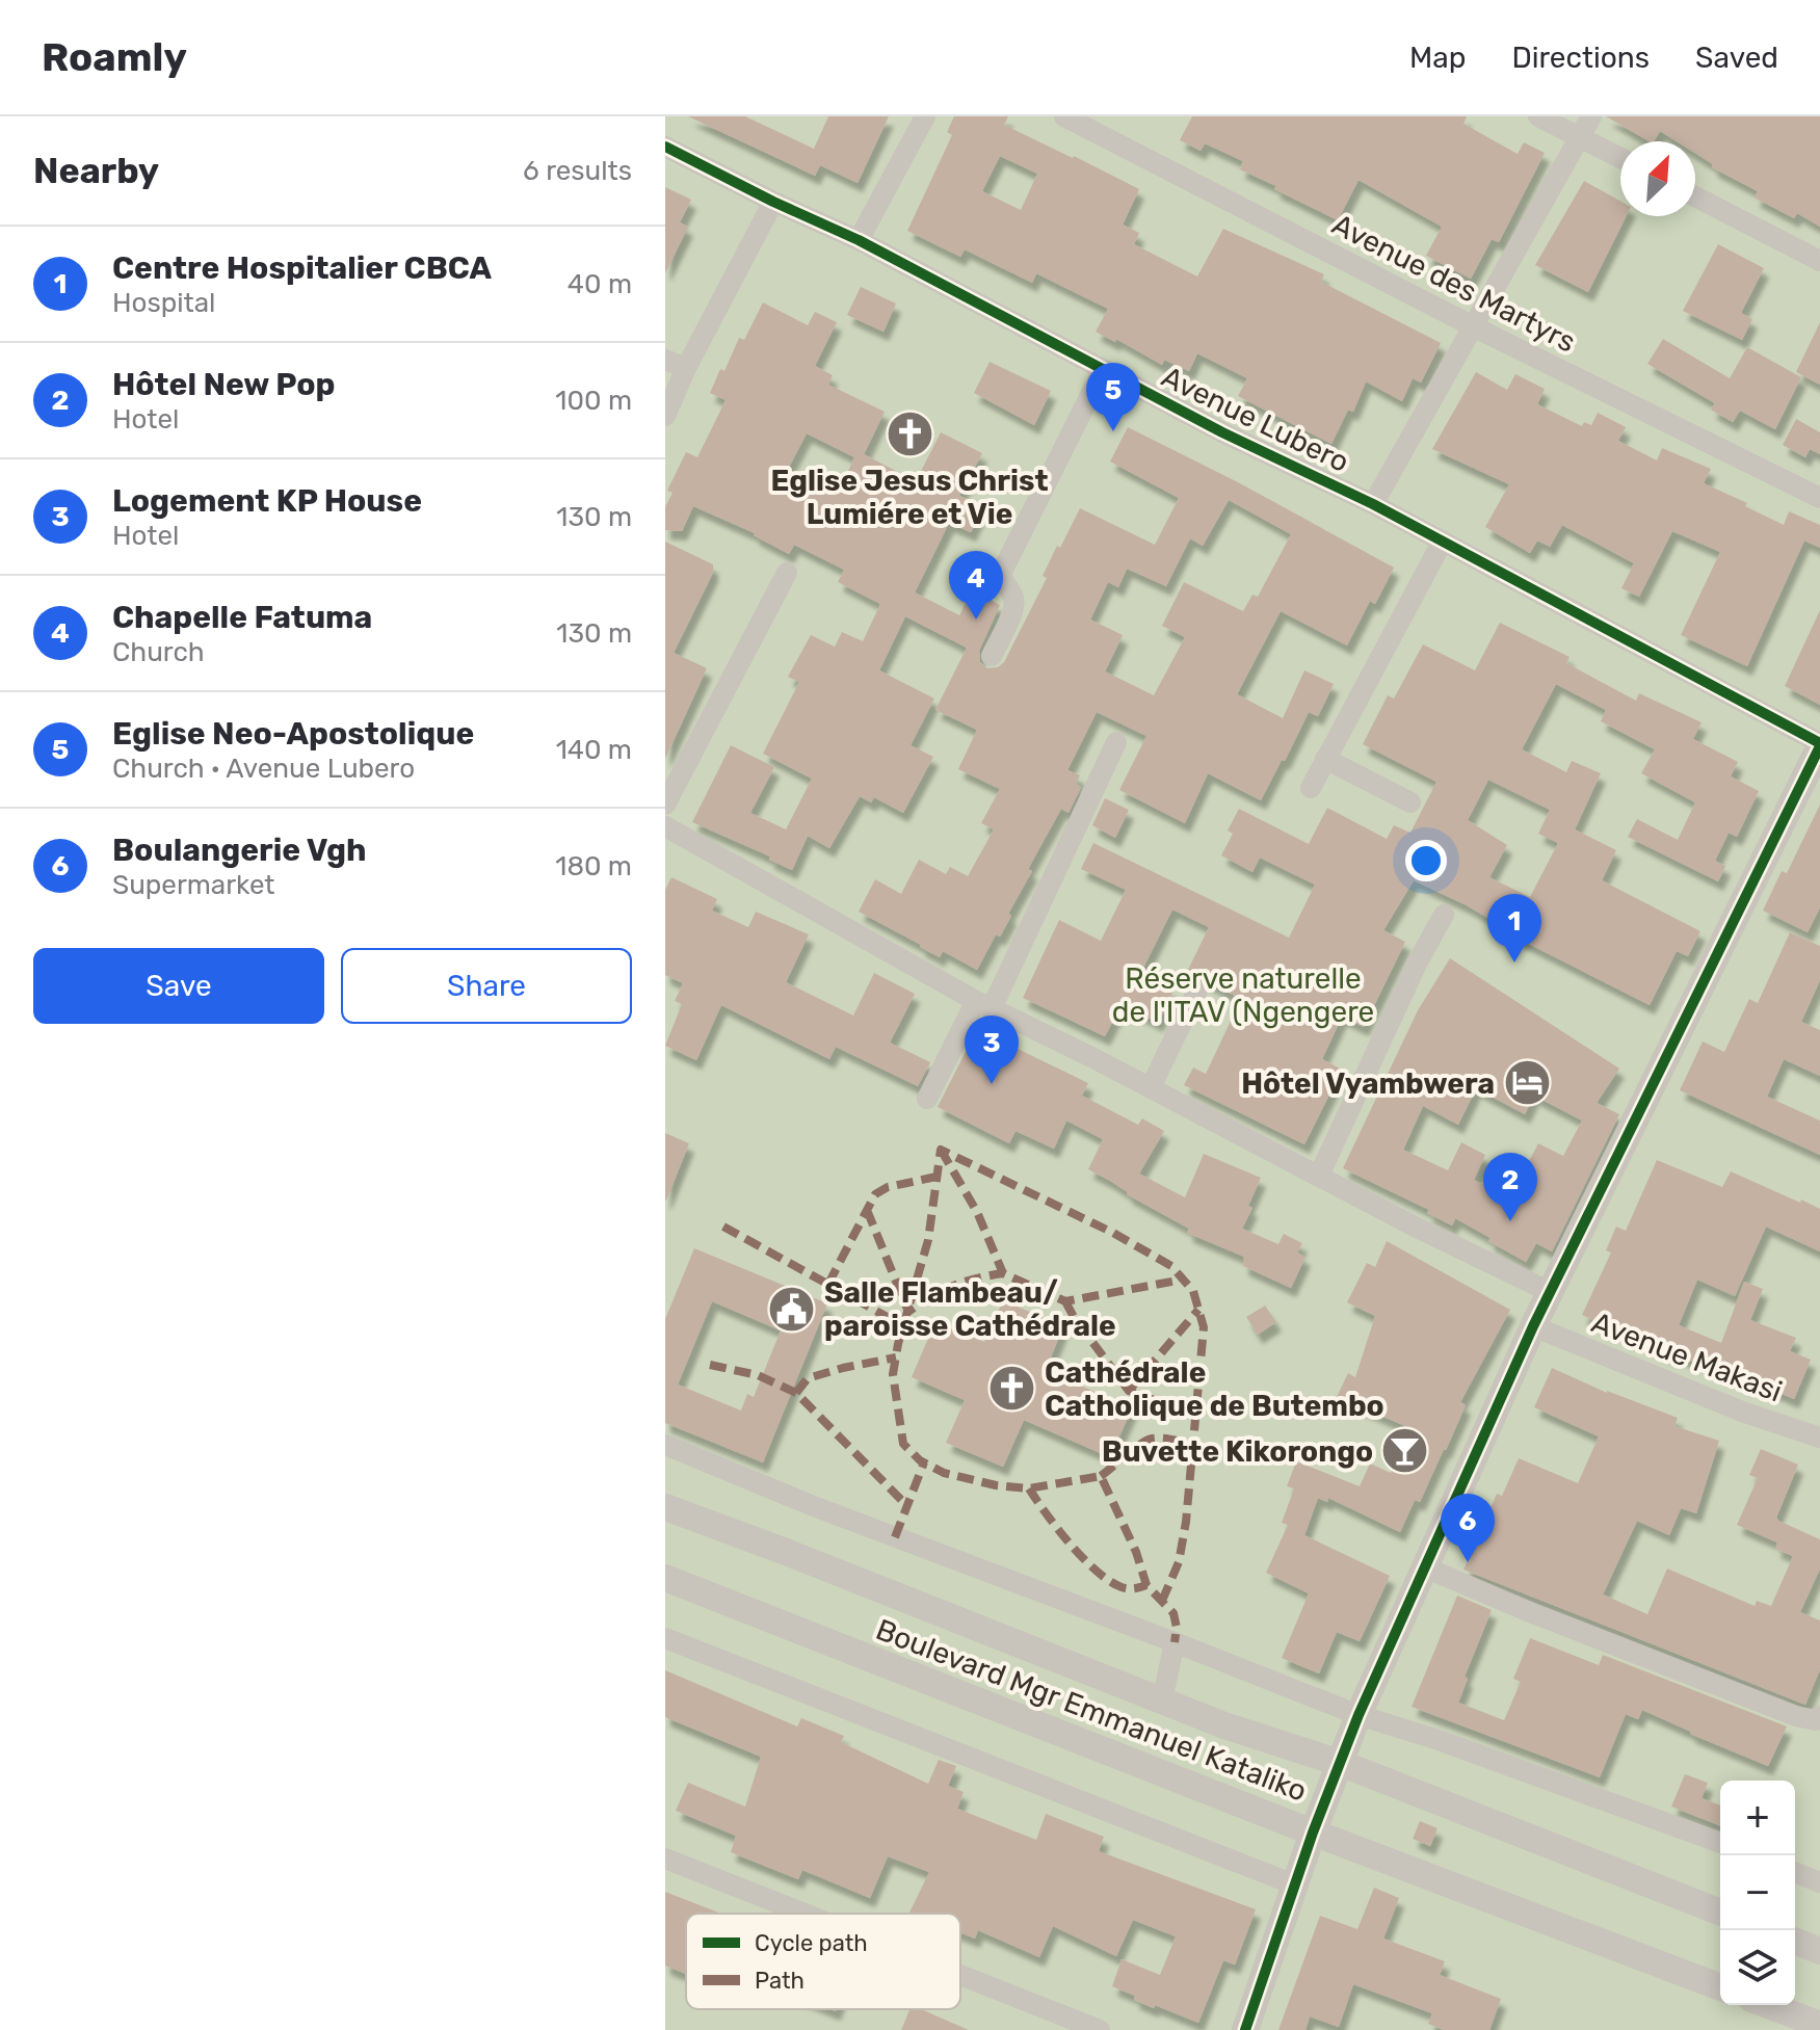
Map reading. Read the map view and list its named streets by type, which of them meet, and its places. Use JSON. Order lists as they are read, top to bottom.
{
  "streets": {
    "street": [
      "Avenue des Martyrs",
      "Avenue Lubero",
      "Avenue Makasi",
      "Boulevard Mgr Emmanuel Kataliko"
    ]
  },
  "parks": ["Réserve naturelle de l'ITAV (Ngengere"],
  "places": {
    "church": ["Eglise Jesus Christ Lumiére et Vie", "Cathédrale Catholique de Butembo"],
    "hotel": ["Hôtel Vyambwera"],
    "public building": ["Salle Flambeau/ paroisse Cathédrale"],
    "bar": ["Buvette Kikorongo"]
  },
  "legend": ["Cycle path", "Path"],
  "north": "top right",
  "page": {
    "header": "Roamly",
    "nav": ["Map", "Directions", "Saved"],
    "heading": ["Nearby", "6 results"],
    "list": [
      {
        "mark": "1",
        "name": "Centre Hospitalier CBCA",
        "note": "Hospital",
        "value": "40 m"
      },
      {
        "mark": "2",
        "name": "Hôtel New Pop",
        "note": "Hotel",
        "value": "100 m"
      },
      {
        "mark": "3",
        "name": "Logement KP House",
        "note": "Hotel",
        "value": "130 m"
      },
      {
        "mark": "4",
        "name": "Chapelle Fatuma",
        "note": "Church",
        "value": "130 m"
      },
      {
        "mark": "5",
        "name": "Eglise Neo-Apostolique",
        "note": "Church · Avenue Lubero",
        "value": "140 m"
      },
      {
        "mark": "6",
        "name": "Boulangerie Vgh",
        "note": "Supermarket",
        "value": "180 m"
      }
    ],
    "pins": [
      "5",
      "4",
      "1",
      "3",
      "2",
      "6"
    ],
    "buttons": ["Save", "Share"],
    "map_buttons": ["+", "−"]
  }
}
